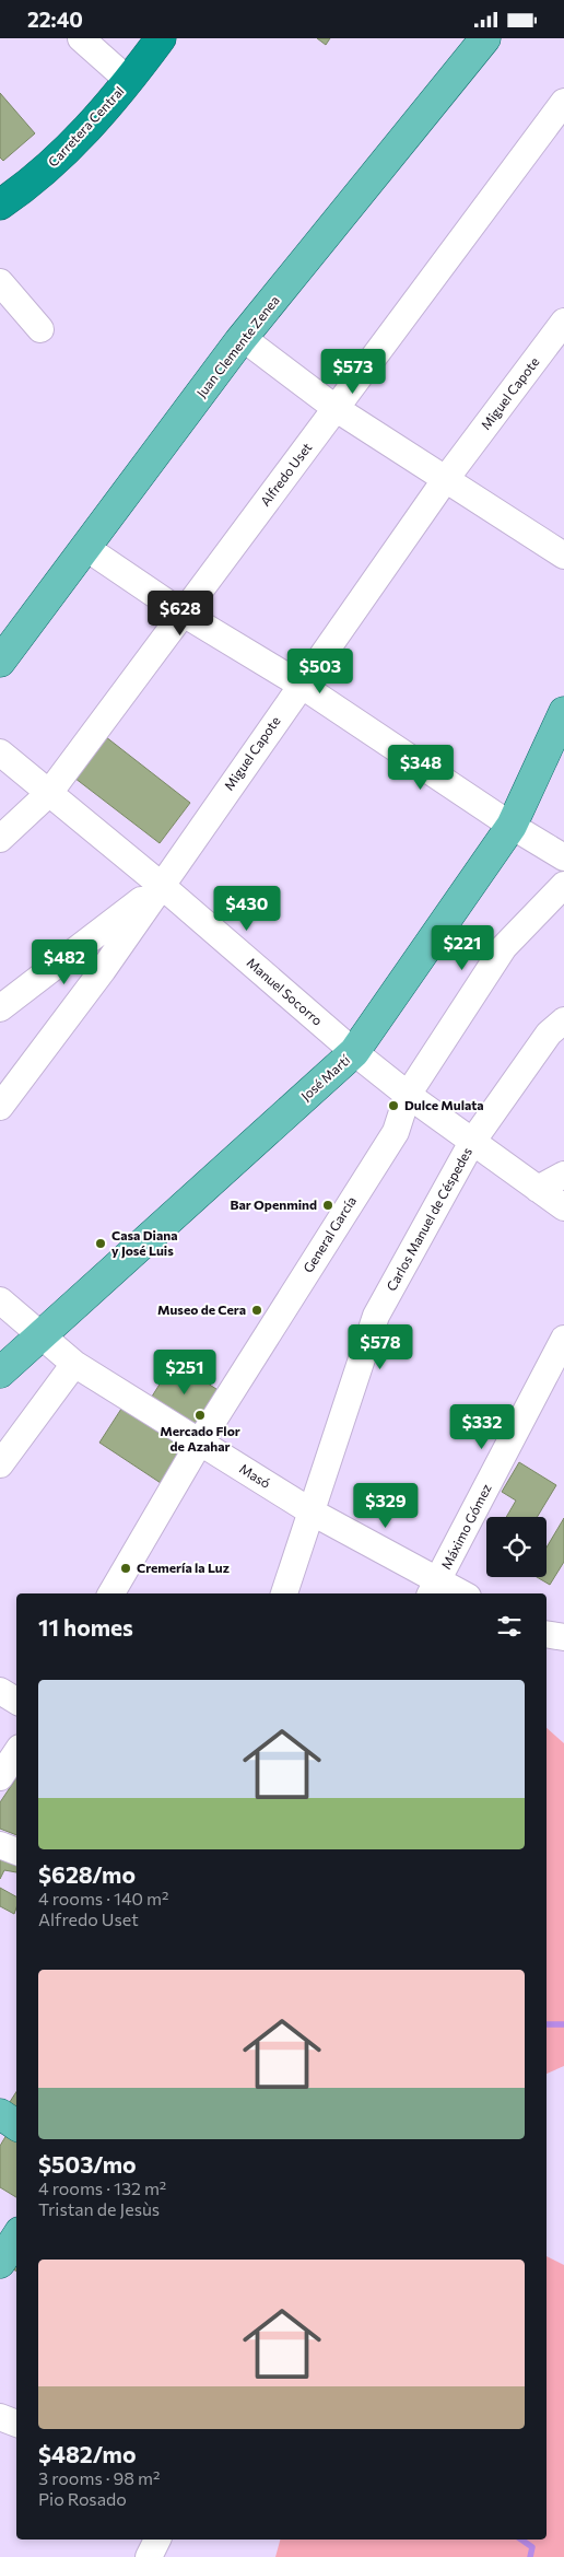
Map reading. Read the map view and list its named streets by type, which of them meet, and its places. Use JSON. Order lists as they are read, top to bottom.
{
  "streets": {
    "highway": ["Carretera Central"],
    "main road": ["Juan Clemente Zenea", "José Martí"],
    "street": [
      "Miguel Capote",
      "Alfredo Uset",
      "Manuel Socorro",
      "Carlos Manuel de Céspedes",
      "General García",
      "Masó",
      "Máximo Gómez"
    ]
  },
  "crossings": [
    ["Miguel Capote", "Manuel Socorro"],
    ["Alfredo Uset", "Manuel Socorro"],
    ["Manuel Socorro", "José Martí"],
    ["Manuel Socorro", "Carlos Manuel de Céspedes"],
    ["Manuel Socorro", "General García"],
    ["José Martí", "Masó"],
    ["Carlos Manuel de Céspedes", "Masó"],
    ["General García", "Masó"],
    ["Masó", "Máximo Gómez"]
  ],
  "places": [
    "Dulce Mulata",
    "Bar Openmind",
    "Casa Diana y José Luis",
    "Museo de Cera",
    "Mercado Flor de Azahar",
    "Cremería la Luz"
  ],
  "page": {
    "status": "22:40",
    "price": [
      "$573",
      "$628",
      "$503",
      "$348",
      "$430",
      "$221",
      "$482",
      "$578",
      "$251",
      "$332",
      "$329"
    ],
    "heading": "11 homes",
    "list": [
      {
        "name": "$628/mo",
        "note": "4 rooms · 140 m² · Alfredo Uset"
      },
      {
        "name": "$503/mo",
        "note": "4 rooms · 132 m² · Tristan de Jesùs"
      },
      {
        "name": "$482/mo",
        "note": "3 rooms · 98 m² · Pio Rosado"
      }
    ]
  }
}
